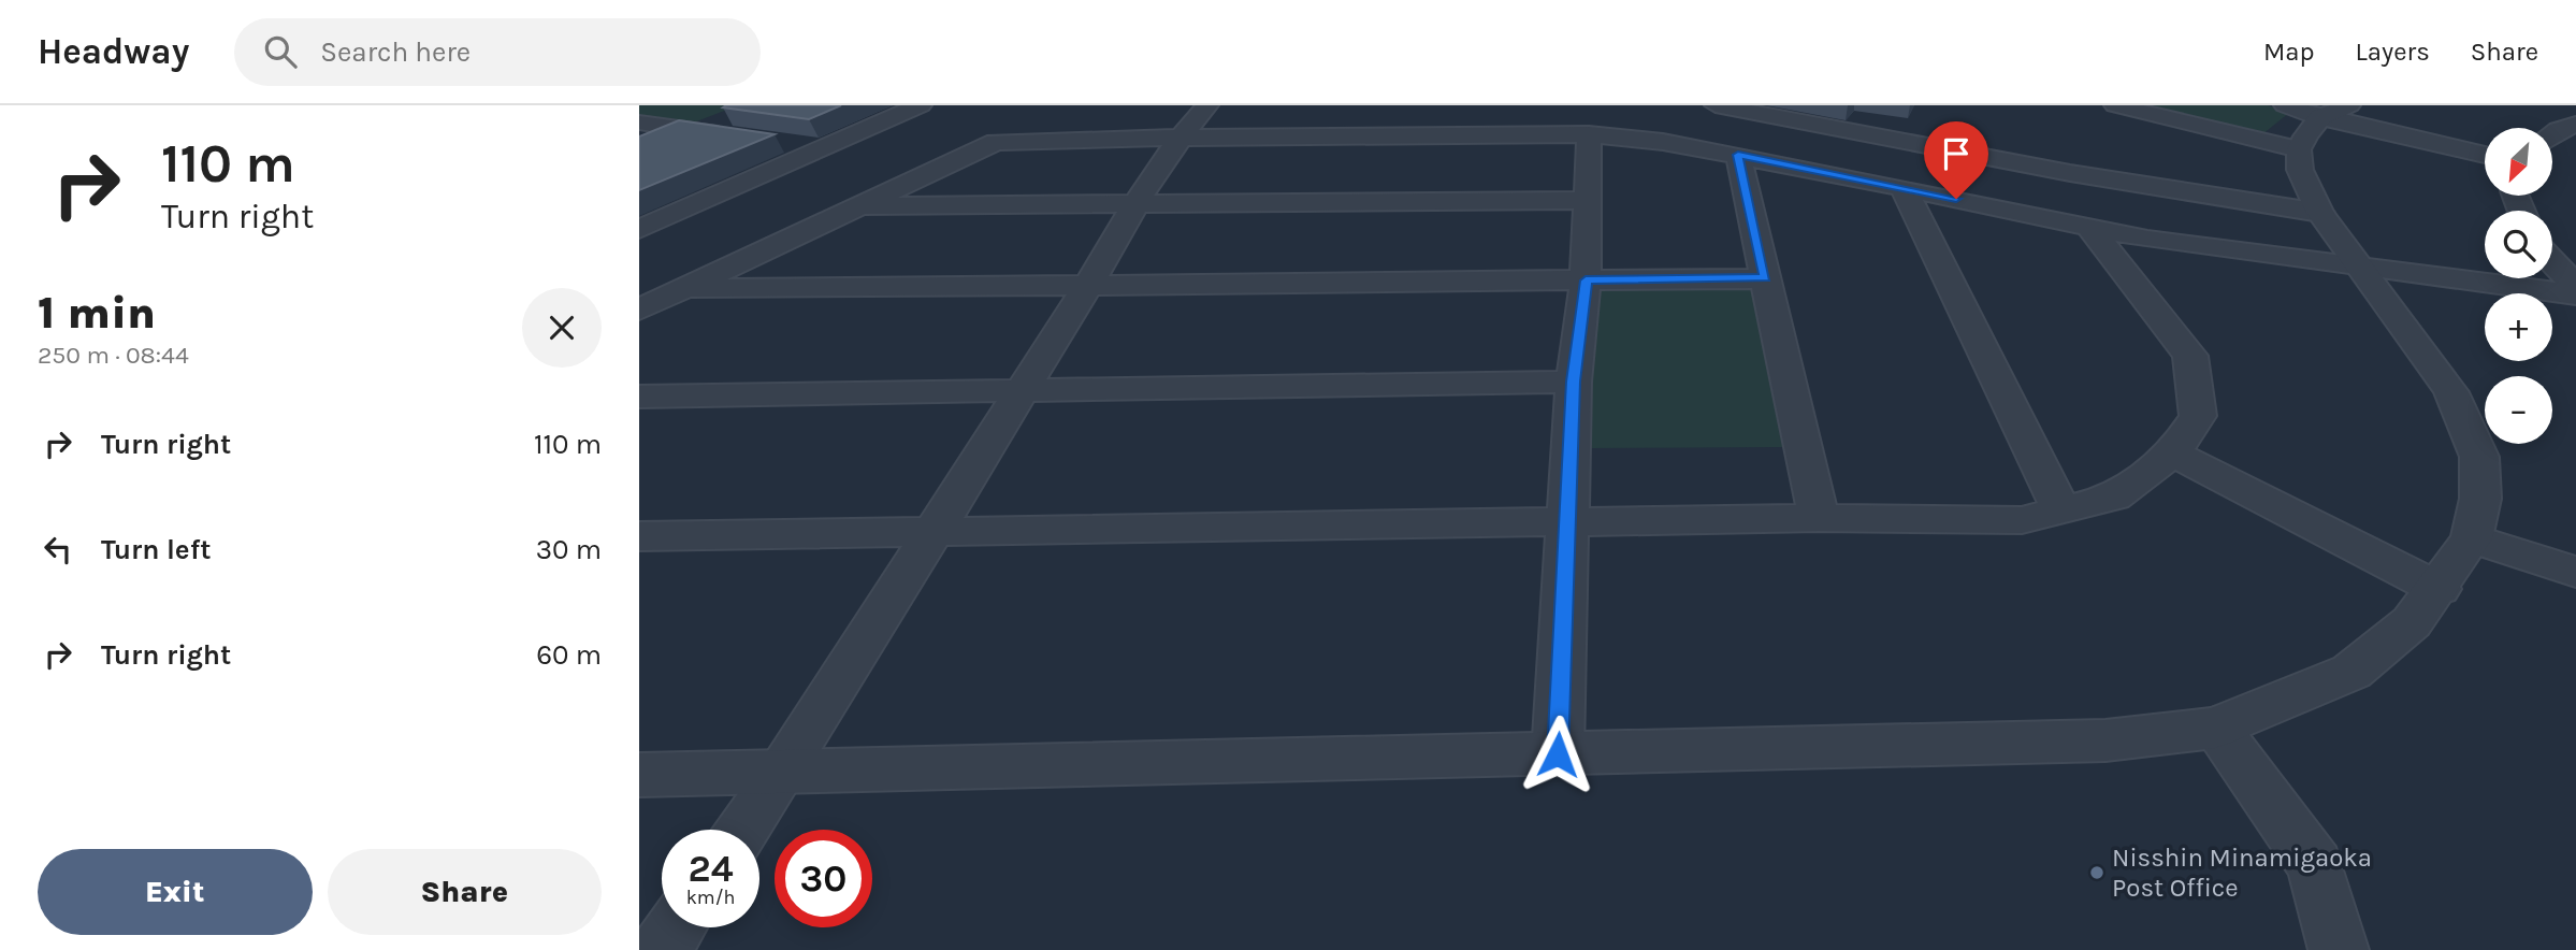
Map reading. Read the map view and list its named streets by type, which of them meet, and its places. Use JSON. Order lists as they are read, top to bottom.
{
  "places": ["Nisshin Minamigaoka Post Office"],
  "north": "bottom left",
  "page": {
    "header": "Headway",
    "search": "Search here",
    "nav": ["Map", "Layers", "Share"],
    "turn": ["110 m", "Turn right"],
    "map_buttons": ["+", "−"],
    "heading": ["1 min", "250 m · 08:44"],
    "list": [
      {
        "name": "Turn right",
        "value": "110 m"
      },
      {
        "name": "Turn left",
        "value": "30 m"
      },
      {
        "name": "Turn right",
        "value": "60 m"
      }
    ],
    "speed": "24 km/h",
    "limit": "30",
    "buttons": ["Exit", "Share"]
  }
}
